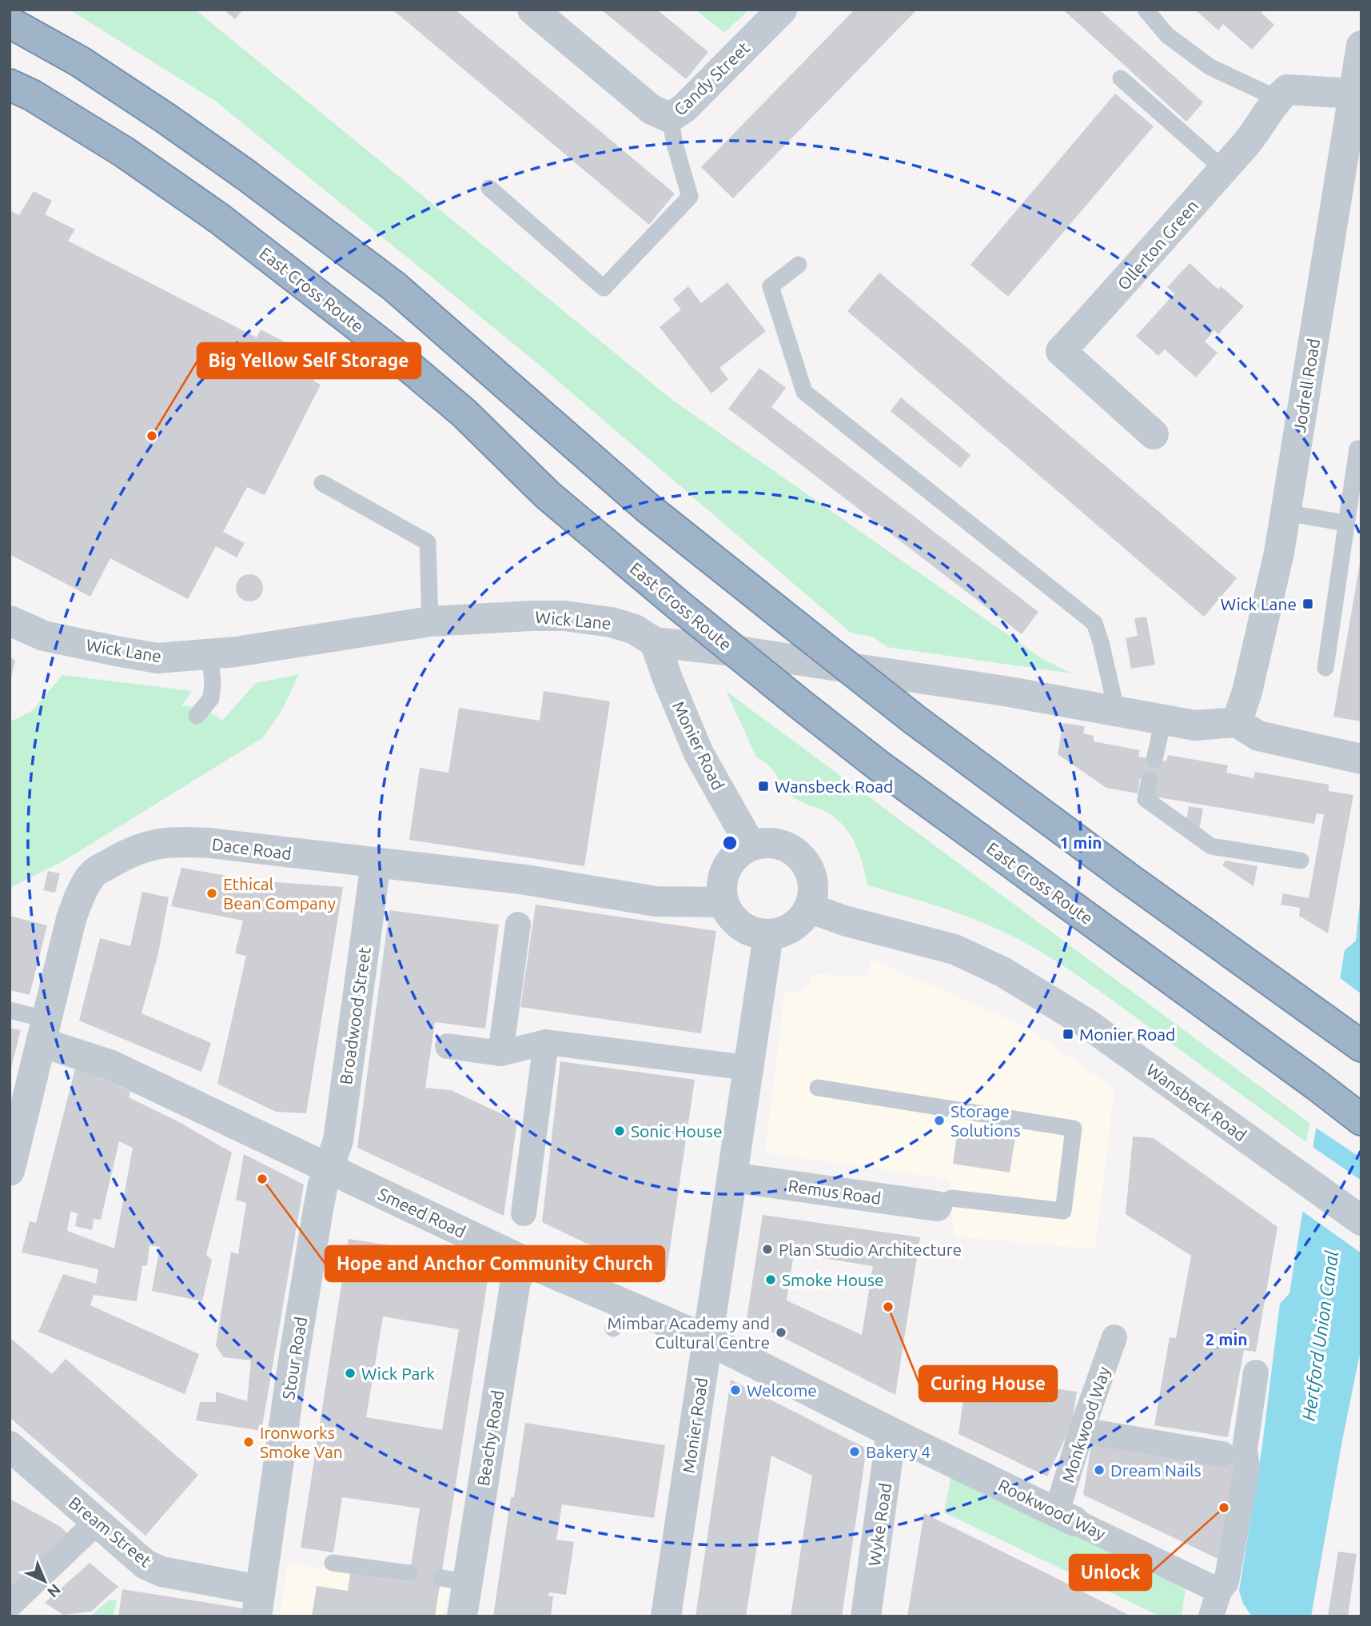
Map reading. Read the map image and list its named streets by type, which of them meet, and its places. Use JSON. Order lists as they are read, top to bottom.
{
  "streets": {
    "highway": ["East Cross Route"],
    "street": [
      "Candy Street",
      "Ollerton Green",
      "Jodrell Road",
      "Wick Lane",
      "Monier Road",
      "Dace Road",
      "Broadwood Street",
      "Wansbeck Road",
      "Remus Road",
      "Smeed Road",
      "Stour Road",
      "Monkwood Way",
      "Beachy Road",
      "Rookwood Way",
      "Wyke Road",
      "Bream Street"
    ]
  },
  "crossings": [
    ["Jodrell Road", "Wick Lane"],
    ["Wick Lane", "Monier Road"],
    ["Monier Road", "Dace Road"],
    ["Monier Road", "Wansbeck Road"],
    ["Monier Road", "Remus Road"],
    ["Monier Road", "Smeed Road"],
    ["Dace Road", "Broadwood Street"],
    ["Dace Road", "Wansbeck Road"],
    ["Dace Road", "Smeed Road"],
    ["Broadwood Street", "Smeed Road"],
    ["Broadwood Street", "Stour Road"],
    ["Smeed Road", "Stour Road"],
    ["Smeed Road", "Beachy Road"],
    ["Smeed Road", "Rookwood Way"],
    ["Smeed Road", "Wyke Road"],
    ["Stour Road", "Bream Street"],
    ["Monkwood Way", "Rookwood Way"],
    ["Rookwood Way", "Wyke Road"]
  ],
  "water": ["Hertford Union Canal"],
  "places": {
    "other": [
      "Big Yellow Self Storage",
      "Ethical Bean Company",
      "Storage Solutions",
      "Sonic House",
      "Hope and Anchor Community Church",
      "Plan Studio Architecture",
      "Smoke House",
      "Curing House",
      "Mimbar Academy and Cultural Centre",
      "Wick Park",
      "Welcome",
      "Ironworks Smoke Van",
      "Bakery 4",
      "Dream Nails",
      "Unlock"
    ],
    "transit": ["Wick Lane", "Wansbeck Road", "Monier Road"]
  },
  "north": "bottom right",
  "rings": ["1 min", "2 min"]
}
